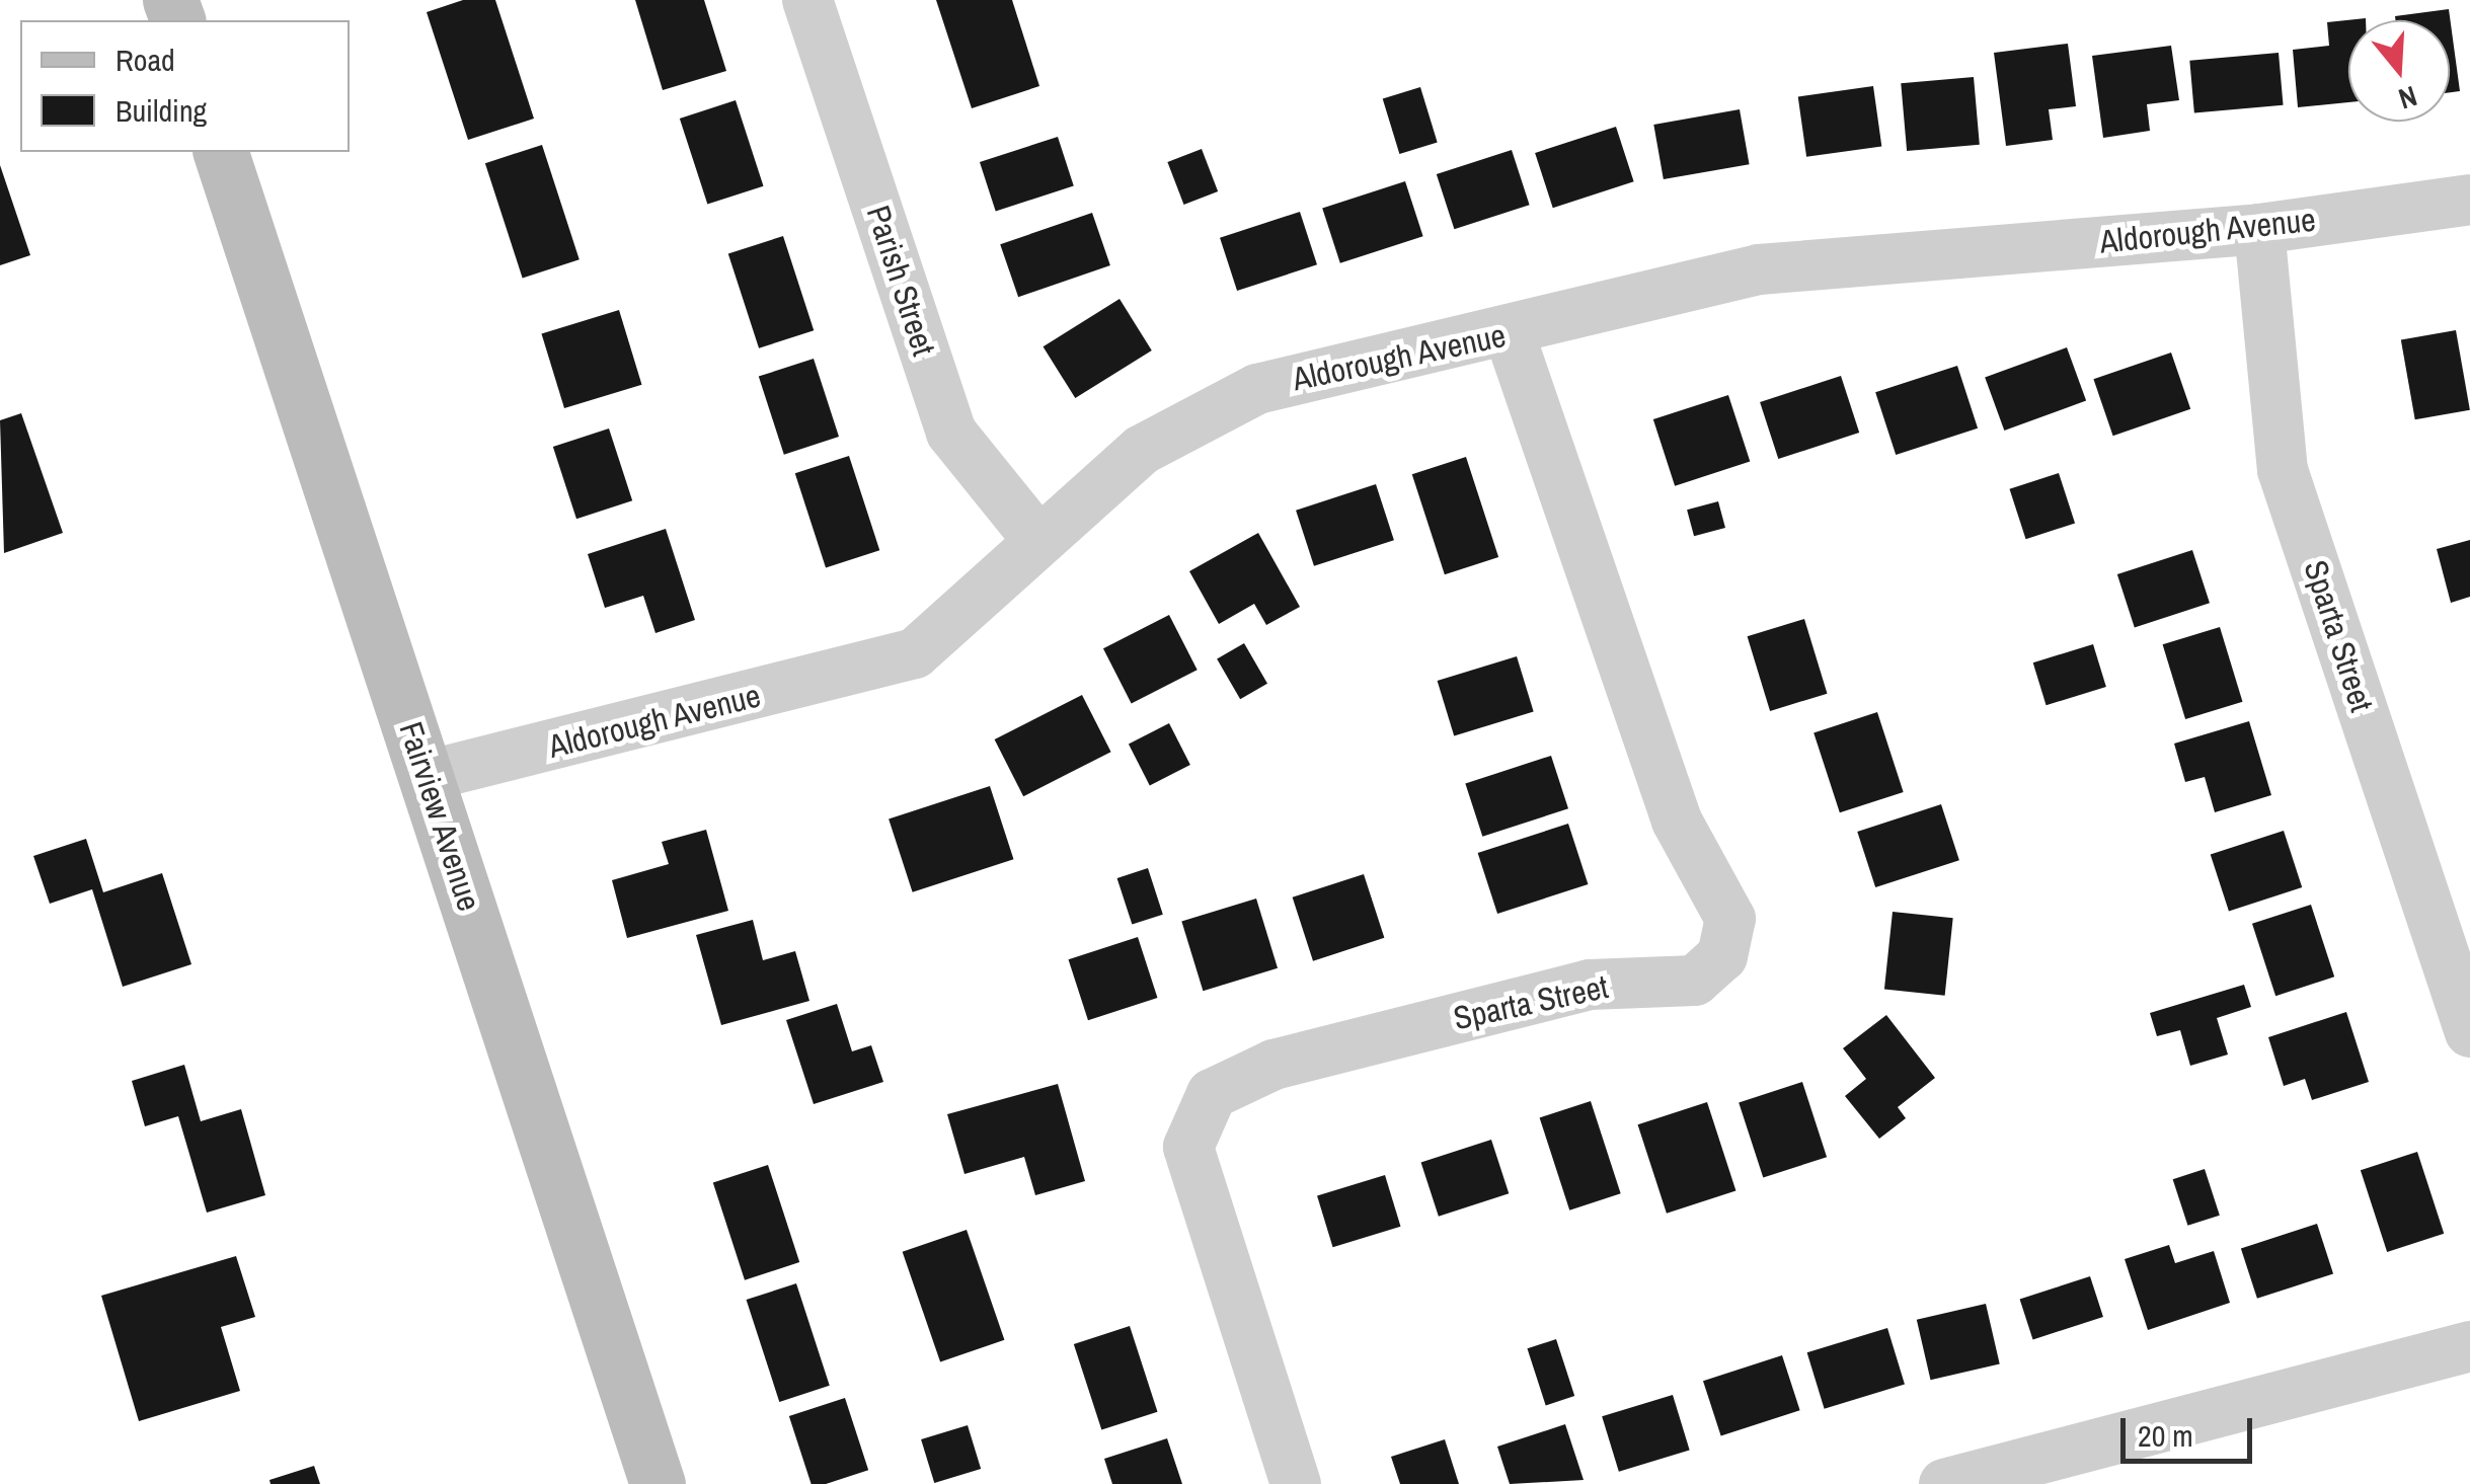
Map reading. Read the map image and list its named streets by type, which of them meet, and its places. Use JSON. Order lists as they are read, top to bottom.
{
  "streets": {
    "main road": ["Fairview Avenue"],
    "street": ["Aldorough Avenue", "Parish Street", "Sparta Street"]
  },
  "crossings": [
    ["Aldorough Avenue", "Parish Street"],
    ["Aldorough Avenue", "Sparta Street"],
    ["Aldorough Avenue", "Fairview Avenue"]
  ],
  "legend": ["Road", "Building"],
  "scale_bar": "20 m",
  "north": "bottom"
}
